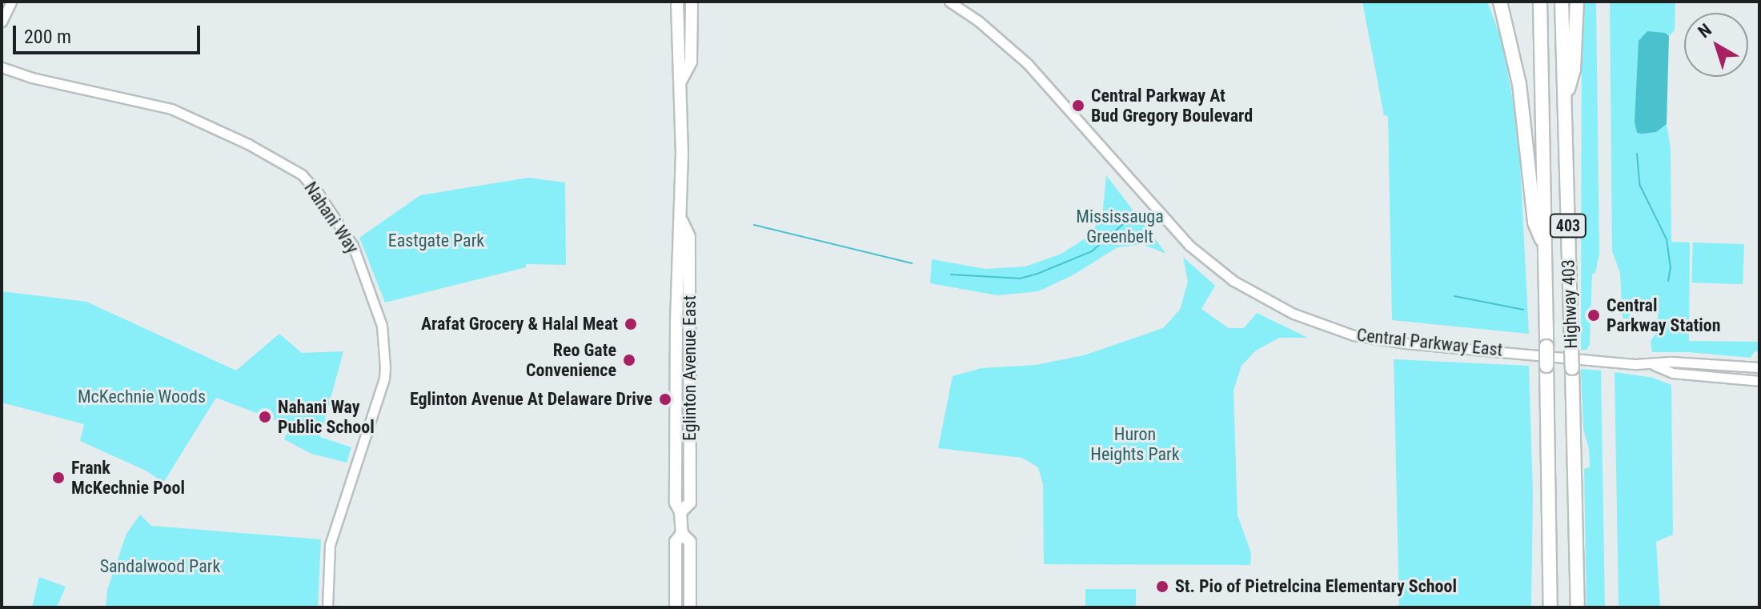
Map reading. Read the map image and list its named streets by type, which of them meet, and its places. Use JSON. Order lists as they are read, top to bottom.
{
  "streets": {
    "highway": ["403", "Highway 403"],
    "main road": ["Eglinton Avenue East"],
    "street": ["Nahani Way", "Central Parkway East"]
  },
  "parks": [
    "Mississauga Greenbelt",
    "Eastgate Park",
    "McKechnie Woods",
    "Huron Heights Park",
    "Sandalwood Park"
  ],
  "places": [
    "Central Parkway At Bud Gregory Boulevard",
    "Central Parkway Station",
    "Arafat Grocery & Halal Meat",
    "Reo Gate Convenience",
    "Eglinton Avenue At Delaware Drive",
    "Nahani Way Public School",
    "Frank McKechnie Pool",
    "St. Pio of Pietrelcina Elementary School"
  ],
  "scale_bar": "200 m",
  "north": "top left"
}
